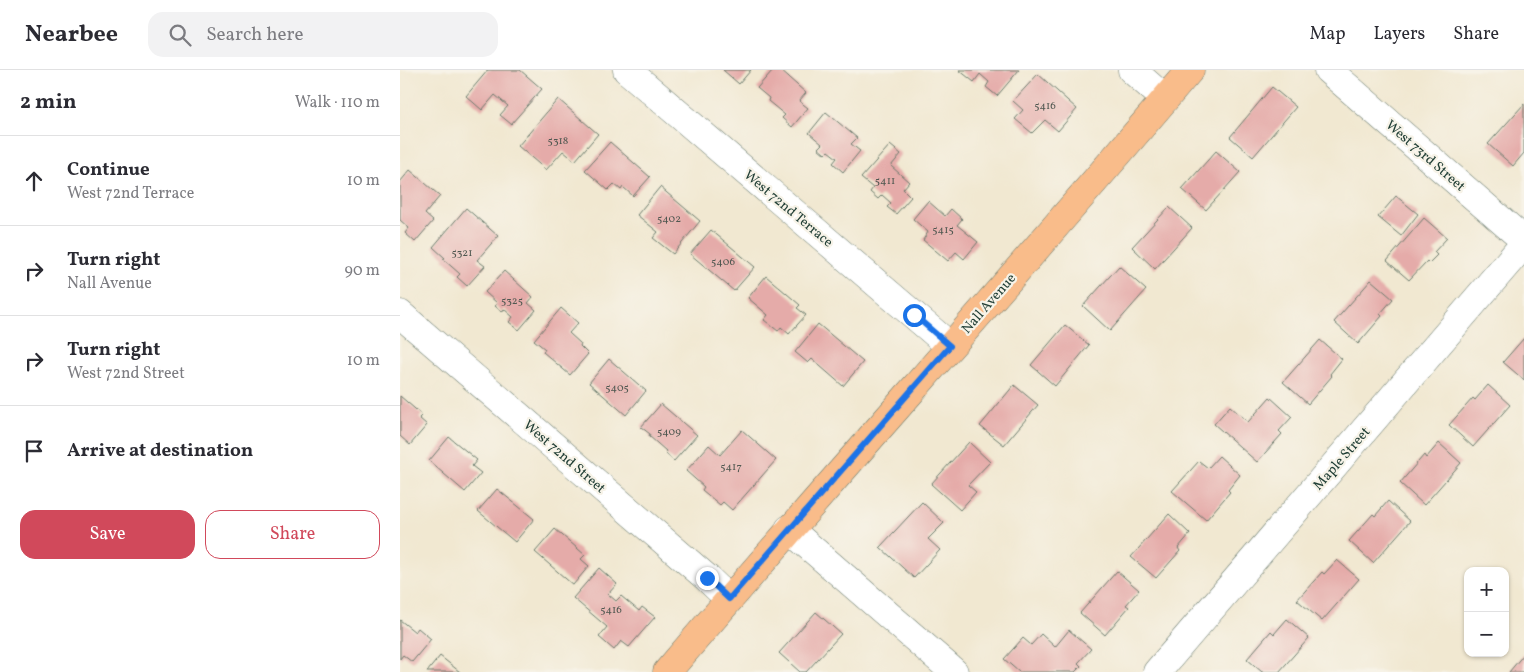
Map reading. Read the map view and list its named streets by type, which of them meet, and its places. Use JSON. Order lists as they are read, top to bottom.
{
  "streets": {
    "main road": ["Nall Avenue"],
    "street": [
      "West 73rd Street",
      "West 72nd Terrace",
      "West 72nd Street",
      "Maple Street"
    ]
  },
  "crossings": [
    ["West 73rd Street", "Maple Street"],
    ["West 72nd Terrace", "Nall Avenue"],
    ["Nall Avenue", "West 72nd Street"]
  ],
  "house_numbers": [
    "5416",
    "5318",
    "5411",
    "5402",
    "5415",
    "5321",
    "5406",
    "5325",
    "5405",
    "5409",
    "5417",
    "5416"
  ],
  "page": {
    "header": "Nearbee",
    "search": "Search here",
    "nav": ["Map", "Layers", "Share"],
    "heading": ["2 min", "Walk · 110 m"],
    "list": [
      ["Continue", "West 72nd Terrace", "10 m"],
      ["Turn right", "Nall Avenue", "90 m"],
      ["Turn right", "West 72nd Street", "10 m"],
      "Arrive at destination"
    ],
    "buttons": ["Save", "Share"],
    "map_buttons": ["+", "−"]
  }
}
